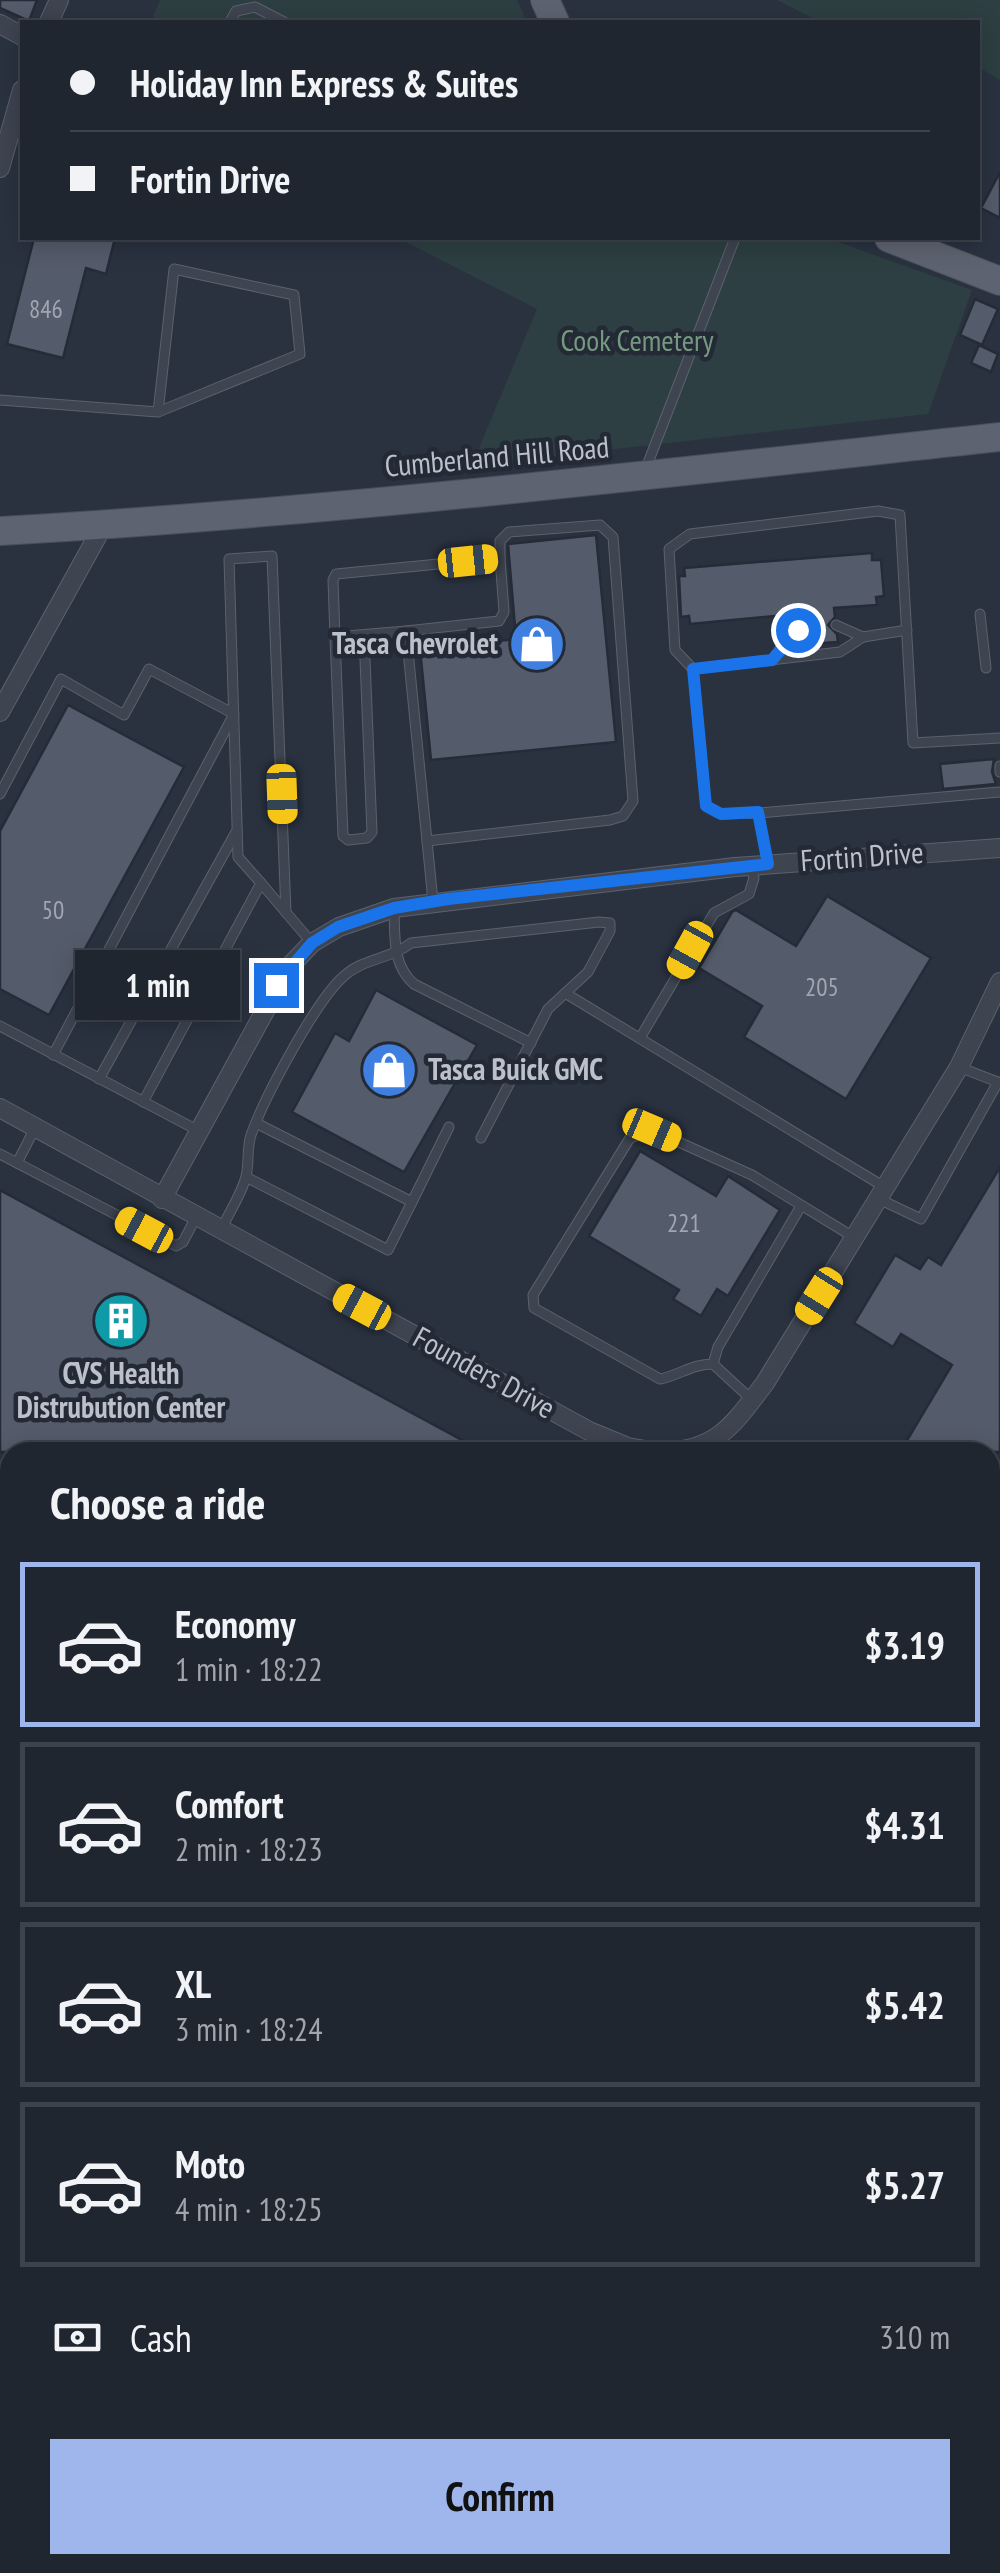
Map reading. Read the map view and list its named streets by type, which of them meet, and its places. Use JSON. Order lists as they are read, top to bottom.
{
  "streets": {
    "main road": ["Cumberland Hill Road"],
    "street": ["Fortin Drive", "Founders Drive"]
  },
  "crossings": [
    ["Fortin Drive", "Founders Drive"]
  ],
  "parks": ["Cook Cemetery"],
  "places": {
    "shop": ["Tasca Chevrolet", "Tasca Buick GMC"],
    "building": ["CVS Health Distrubution Center"]
  },
  "house_numbers": [
    "846",
    "50",
    "205",
    "221"
  ],
  "page": {
    "banner": ["Holiday Inn Express & Suites", "Fortin Drive"],
    "bubble": "1 min",
    "heading": "Choose a ride",
    "list": [
      {
        "name": "Economy",
        "note": "1 min · 18:22",
        "value": "$3.19"
      },
      {
        "name": "Comfort",
        "note": "2 min · 18:23",
        "value": "$4.31"
      },
      {
        "name": "XL",
        "note": "3 min · 18:24",
        "value": "$5.42"
      },
      {
        "name": "Moto",
        "note": "4 min · 18:25",
        "value": "$5.27"
      }
    ],
    "pay": ["Cash", "310 m"],
    "buttons": "Confirm"
  }
}
